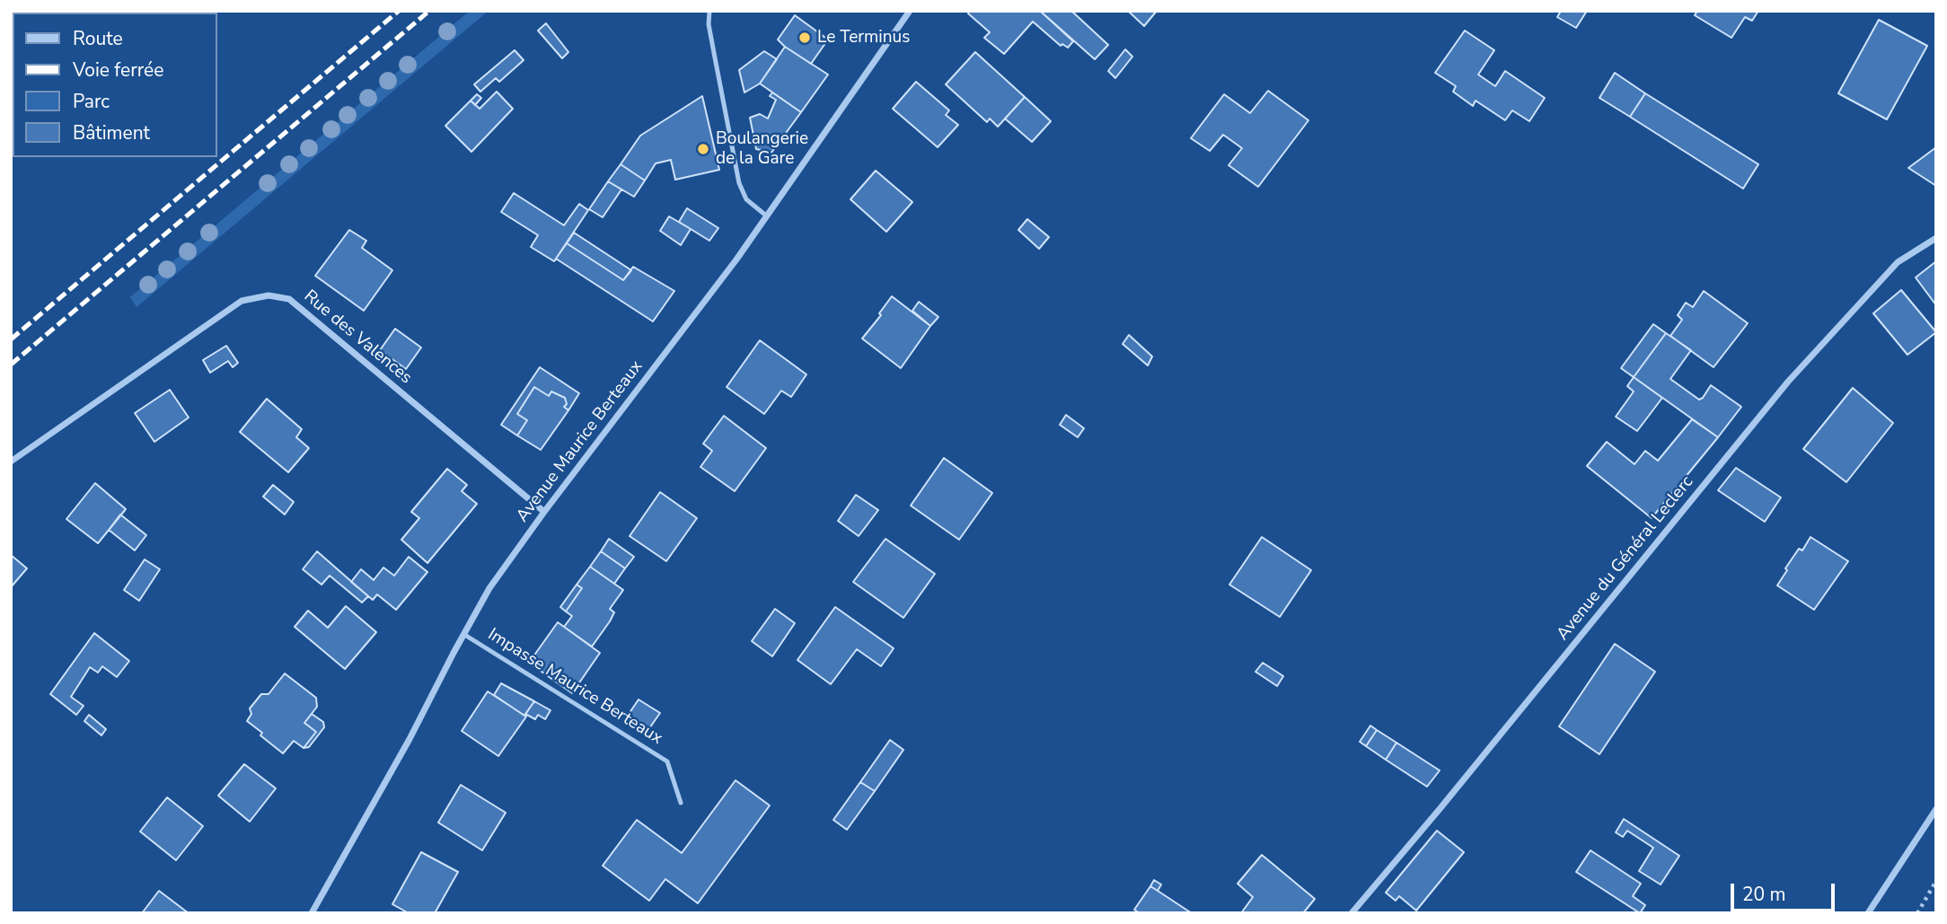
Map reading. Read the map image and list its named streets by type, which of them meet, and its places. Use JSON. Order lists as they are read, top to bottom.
{
  "streets": {
    "street": ["Rue des Valences", "Avenue Maurice Berteaux", "Avenue du Général Leclerc"],
    "lane": ["Impasse Maurice Berteaux"]
  },
  "crossings": [
    ["Rue des Valences", "Avenue Maurice Berteaux"],
    ["Avenue Maurice Berteaux", "Impasse Maurice Berteaux"]
  ],
  "places": ["Le Terminus", "Boulangerie de la Gare"],
  "legend": [
    "Route",
    "Voie ferrée",
    "Parc",
    "Bâtiment"
  ],
  "scale_bar": "20 m"
}
